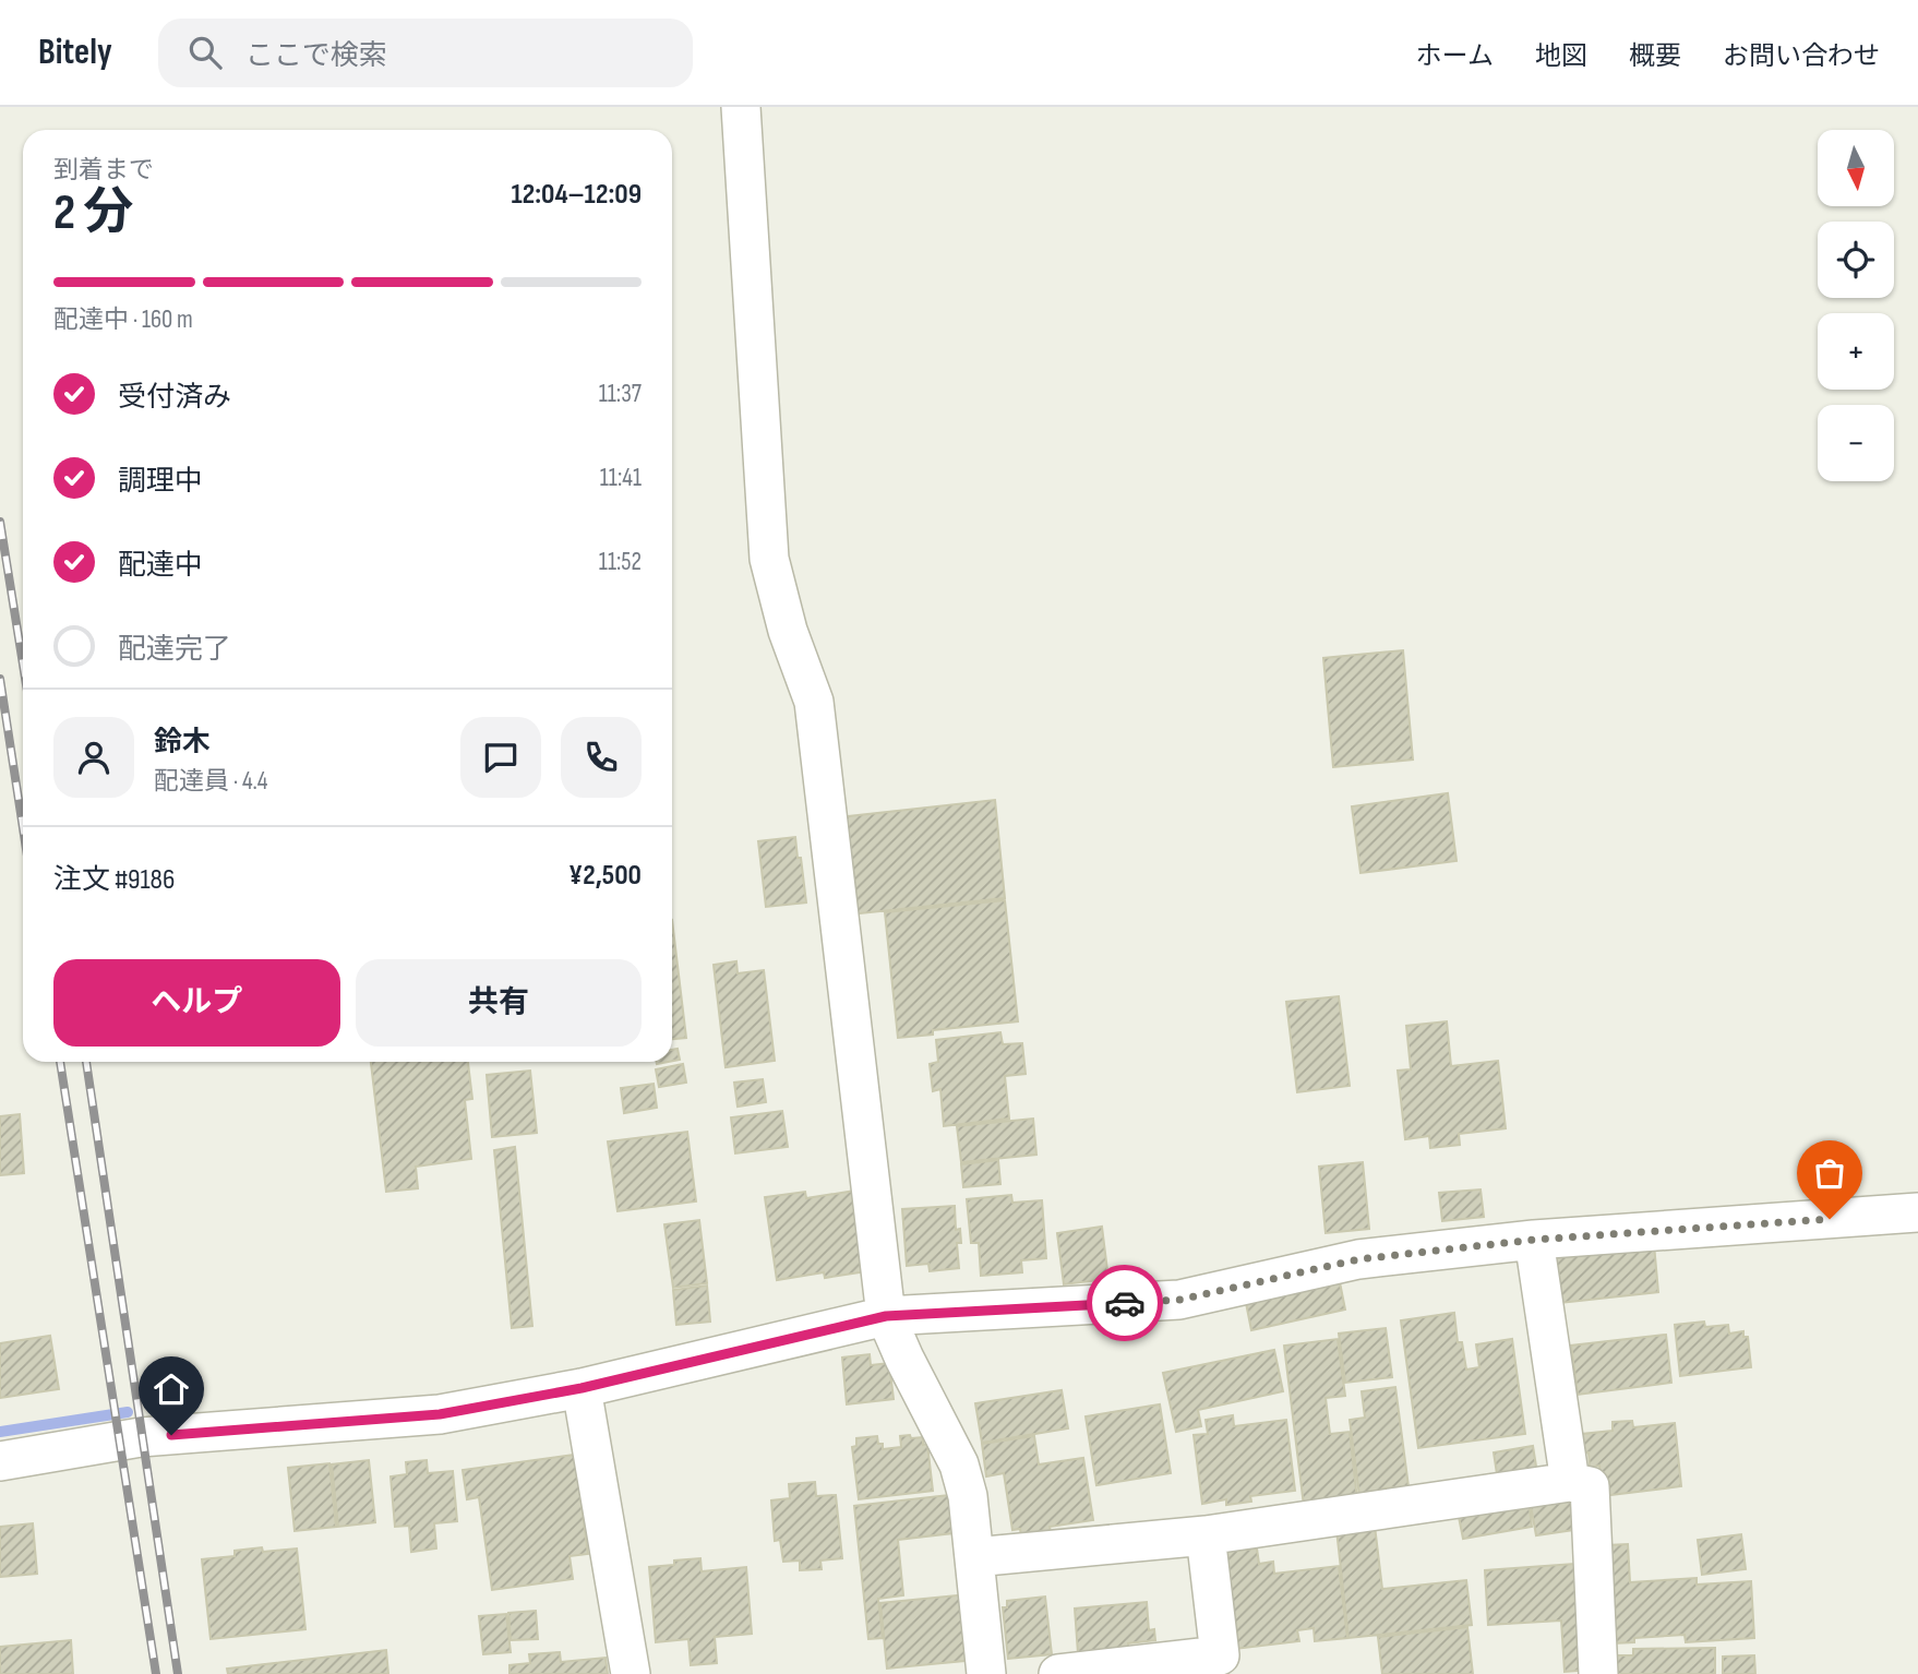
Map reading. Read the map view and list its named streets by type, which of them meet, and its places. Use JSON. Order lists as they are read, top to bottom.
{
  "north": "bottom",
  "page": {
    "header": "Bitely",
    "search": "ここで検索",
    "nav": [
      "ホーム",
      "地図",
      "概要",
      "お問い合わせ"
    ],
    "map_buttons": ["+", "−"],
    "heading": ["2 分", "到着まで", "12:04–12:09"],
    "panel": [
      "鈴木",
      "配達員 · 4.4",
      "注文 #9186",
      "¥2,500"
    ],
    "bar": "配達中 · 160 m",
    "list": [
      ["受付済み", "11:37"],
      ["調理中", "11:41"],
      ["配達中", "11:52"],
      "配達完了"
    ],
    "buttons": ["ヘルプ", "共有"]
  }
}
